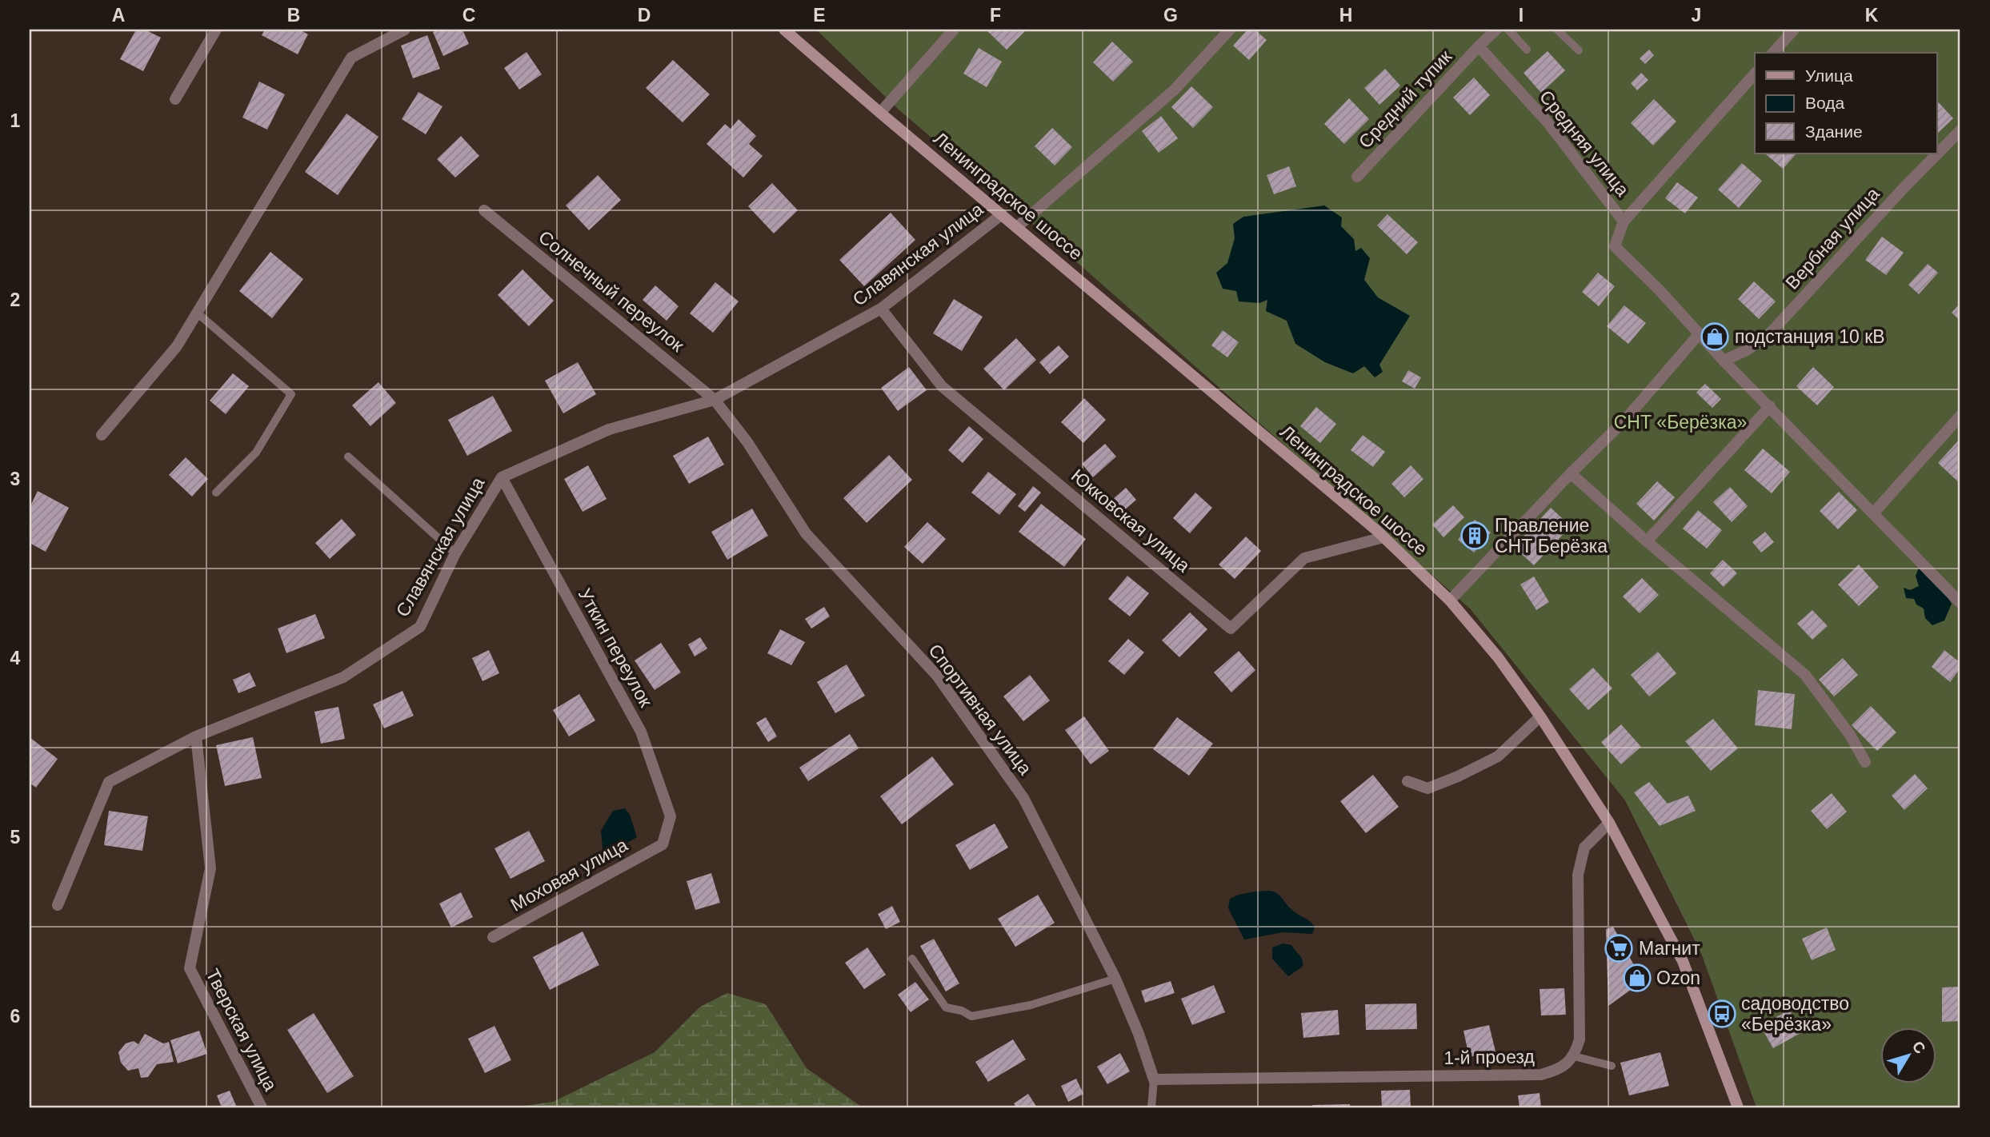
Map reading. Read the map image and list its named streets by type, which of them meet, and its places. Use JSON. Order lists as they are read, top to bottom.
{
  "streets": {
    "main road": ["Ленинградское шоссе"],
    "street": [
      "Средний тупик",
      "Средняя улица",
      "Вербная улица",
      "Славянская улица",
      "Солнечный переулок",
      "Юкковская улица",
      "Уткин переулок",
      "Спортивная улица",
      "Моховая улица",
      "Тверская улица",
      "1-й проезд"
    ]
  },
  "crossings": [
    ["Средний тупик", "Средняя улица"],
    ["Ленинградское шоссе", "Славянская улица"],
    ["Ленинградское шоссе", "Юкковская улица"],
    ["Славянская улица", "Солнечный переулок"],
    ["Славянская улица", "Юкковская улица"],
    ["Славянская улица", "Уткин переулок"],
    ["Славянская улица", "Спортивная улица"],
    ["Славянская улица", "Тверская улица"],
    ["Солнечный переулок", "Спортивная улица"],
    ["Уткин переулок", "Моховая улица"],
    ["Спортивная улица", "1-й проезд"]
  ],
  "parks": ["СНТ «Берёзка»"],
  "places": {
    "shop": ["подстанция 10 кВ", "Ozon"],
    "building": ["Правление СНТ Берёзка"],
    "supermarket": ["Магнит"],
    "bus stop": ["садоводство «Берёзка»"]
  },
  "legend": ["Улица", "Вода", "Здание"],
  "north": "top right",
  "grid": {
    "columns": [
      "A",
      "B",
      "C",
      "D",
      "E",
      "F",
      "G",
      "H",
      "I",
      "J",
      "K"
    ],
    "rows": [
      "1",
      "2",
      "3",
      "4",
      "5",
      "6"
    ]
  }
}
